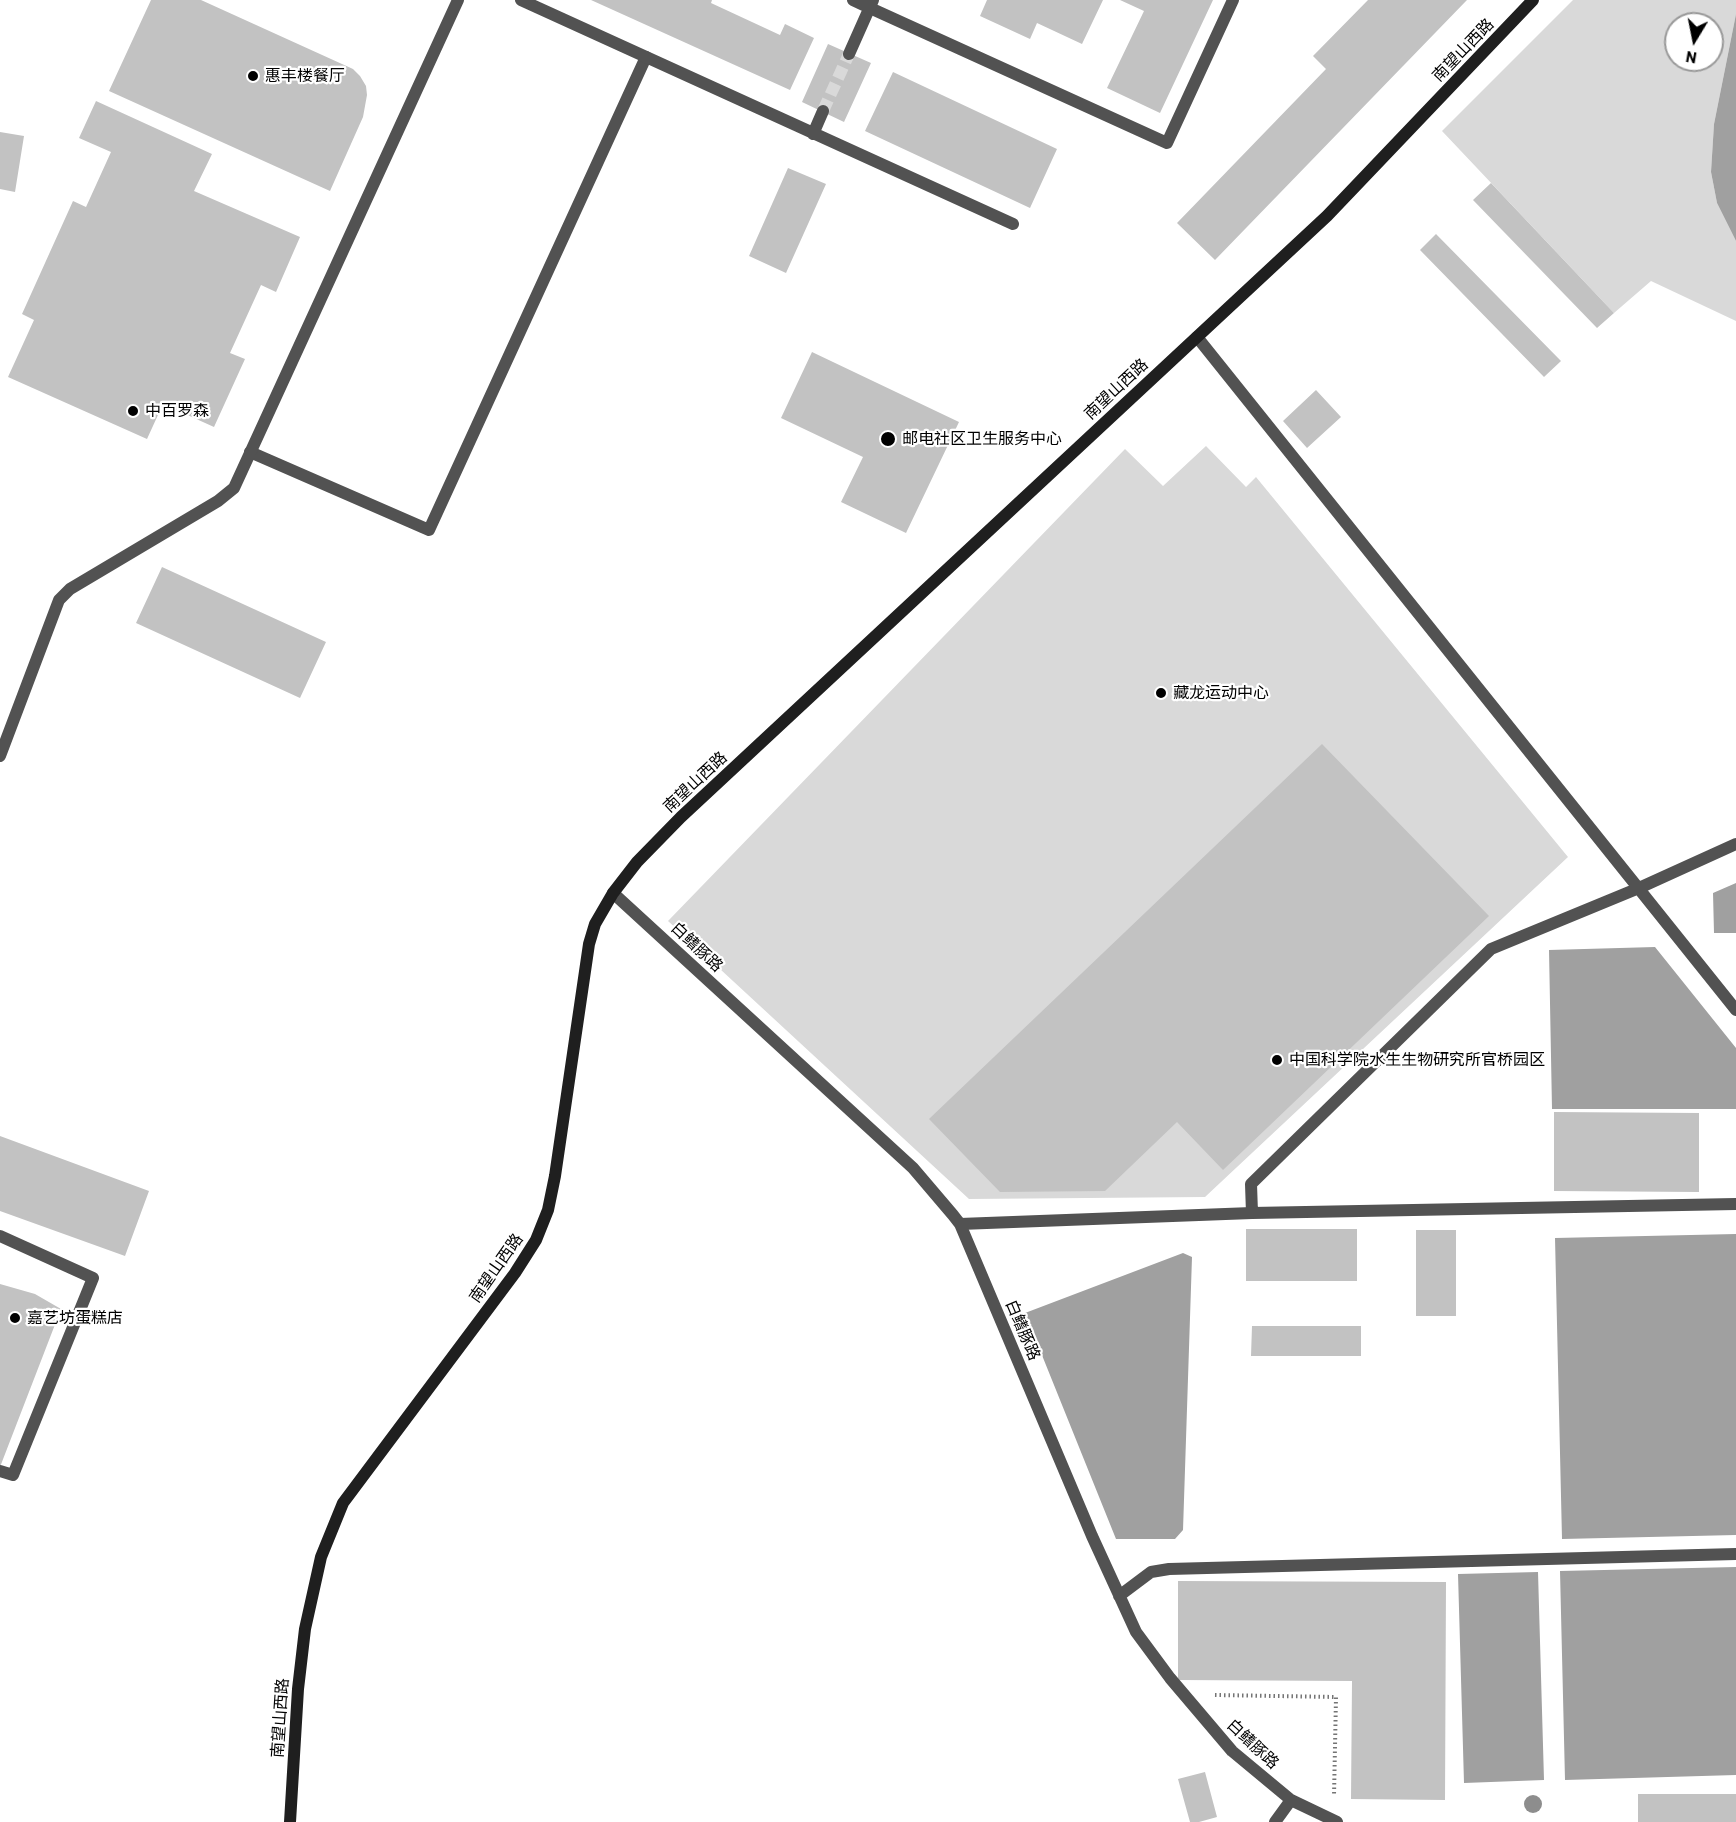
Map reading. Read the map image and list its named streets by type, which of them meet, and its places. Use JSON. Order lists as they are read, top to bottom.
{
  "streets": {
    "street": ["南望山西路", "白鳍豚路"]
  },
  "crossings": [
    ["南望山西路", "白鳍豚路"]
  ],
  "places": [
    "惠丰楼餐厅",
    "中百罗森",
    "邮电社区卫生服务中心",
    "藏龙运动中心",
    "中国科学院水生生物研究所官桥园区",
    "嘉艺坊蛋糕店"
  ],
  "north": "bottom"
}
